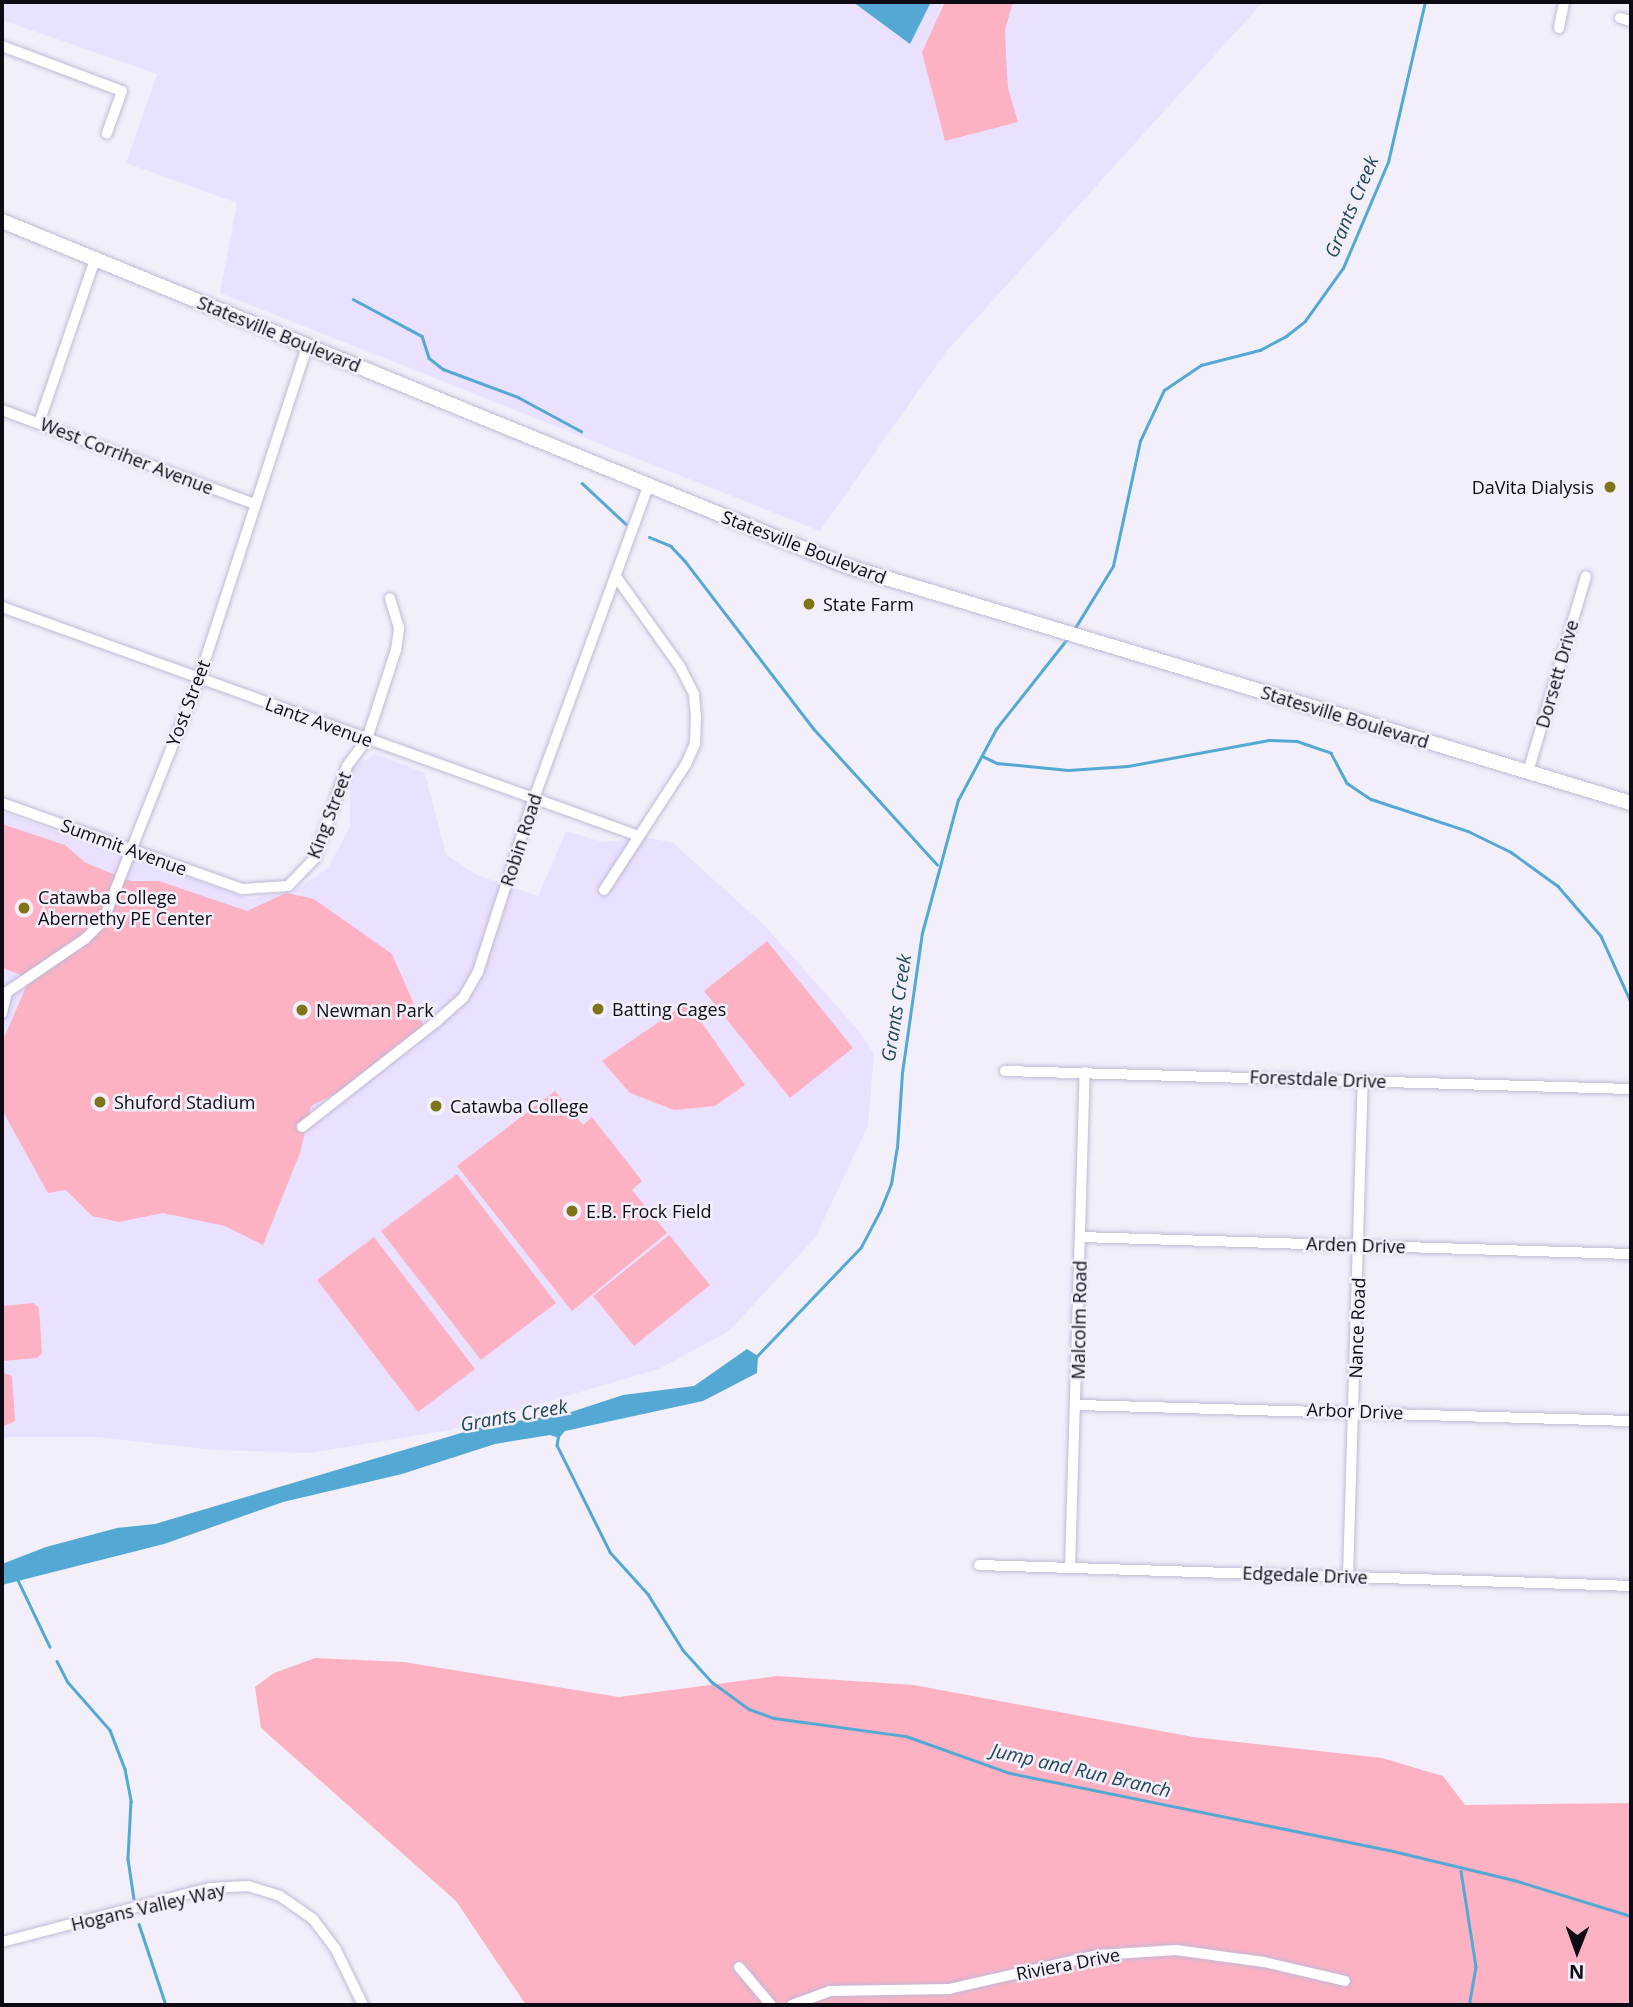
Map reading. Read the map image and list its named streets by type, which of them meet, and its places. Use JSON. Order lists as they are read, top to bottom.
{
  "streets": {
    "main road": ["Statesville Boulevard"],
    "street": [
      "West Corriher Avenue",
      "Dorsett Drive",
      "Yost Street",
      "Lantz Avenue",
      "King Street",
      "Robin Road",
      "Summit Avenue",
      "Forestdale Drive",
      "Arden Drive",
      "Malcolm Road",
      "Nance Road",
      "Arbor Drive",
      "Edgedale Drive",
      "Hogans Valley Way",
      "Riviera Drive"
    ]
  },
  "crossings": [
    ["Statesville Boulevard", "Dorsett Drive"],
    ["Statesville Boulevard", "Yost Street"],
    ["Statesville Boulevard", "Robin Road"],
    ["West Corriher Avenue", "Yost Street"],
    ["Yost Street", "Lantz Avenue"],
    ["Yost Street", "Summit Avenue"],
    ["Lantz Avenue", "King Street"],
    ["Lantz Avenue", "Robin Road"],
    ["King Street", "Summit Avenue"],
    ["Forestdale Drive", "Malcolm Road"],
    ["Forestdale Drive", "Nance Road"],
    ["Arden Drive", "Malcolm Road"],
    ["Arden Drive", "Nance Road"],
    ["Malcolm Road", "Arbor Drive"],
    ["Malcolm Road", "Edgedale Drive"],
    ["Nance Road", "Arbor Drive"],
    ["Nance Road", "Edgedale Drive"]
  ],
  "water": ["Grants Creek", "Jump and Run Branch"],
  "places": [
    "DaVita Dialysis",
    "State Farm",
    "Catawba College Abernethy PE Center",
    "Batting Cages",
    "Newman Park",
    "Shuford Stadium",
    "Catawba College",
    "E.B. Frock Field"
  ],
  "north": "bottom"
}
